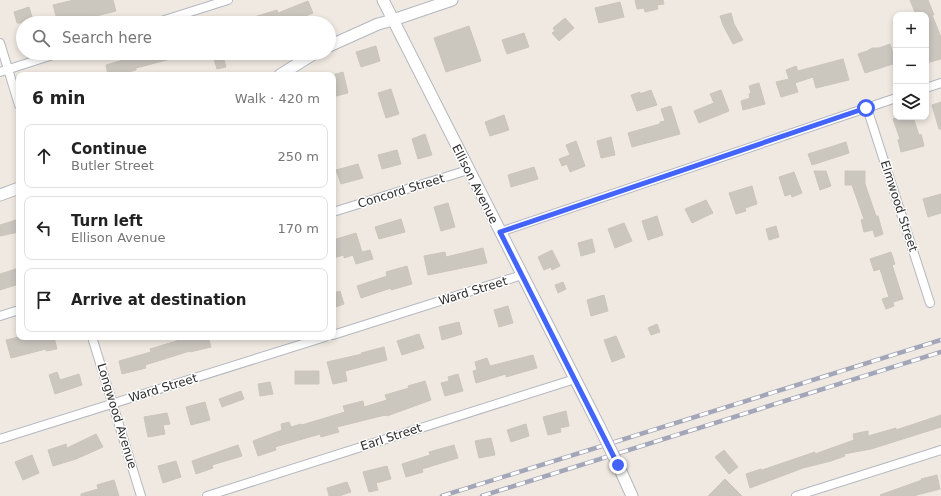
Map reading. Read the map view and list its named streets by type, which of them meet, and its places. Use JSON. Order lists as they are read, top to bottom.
{
  "streets": {
    "street": [
      "Ellison Avenue",
      "Concord Street",
      "Elmwood Street",
      "Ward Street",
      "Longwood Avenue",
      "Earl Street"
    ]
  },
  "crossings": [
    ["Ellison Avenue", "Concord Street"],
    ["Ellison Avenue", "Ward Street"],
    ["Ellison Avenue", "Earl Street"],
    ["Ward Street", "Longwood Avenue"]
  ],
  "page": {
    "map_buttons": ["+", "−"],
    "search": "Search here",
    "heading": ["6 min", "Walk · 420 m"],
    "list": [
      ["Continue", "Butler Street", "250 m"],
      ["Turn left", "Ellison Avenue", "170 m"],
      "Arrive at destination"
    ]
  }
}
